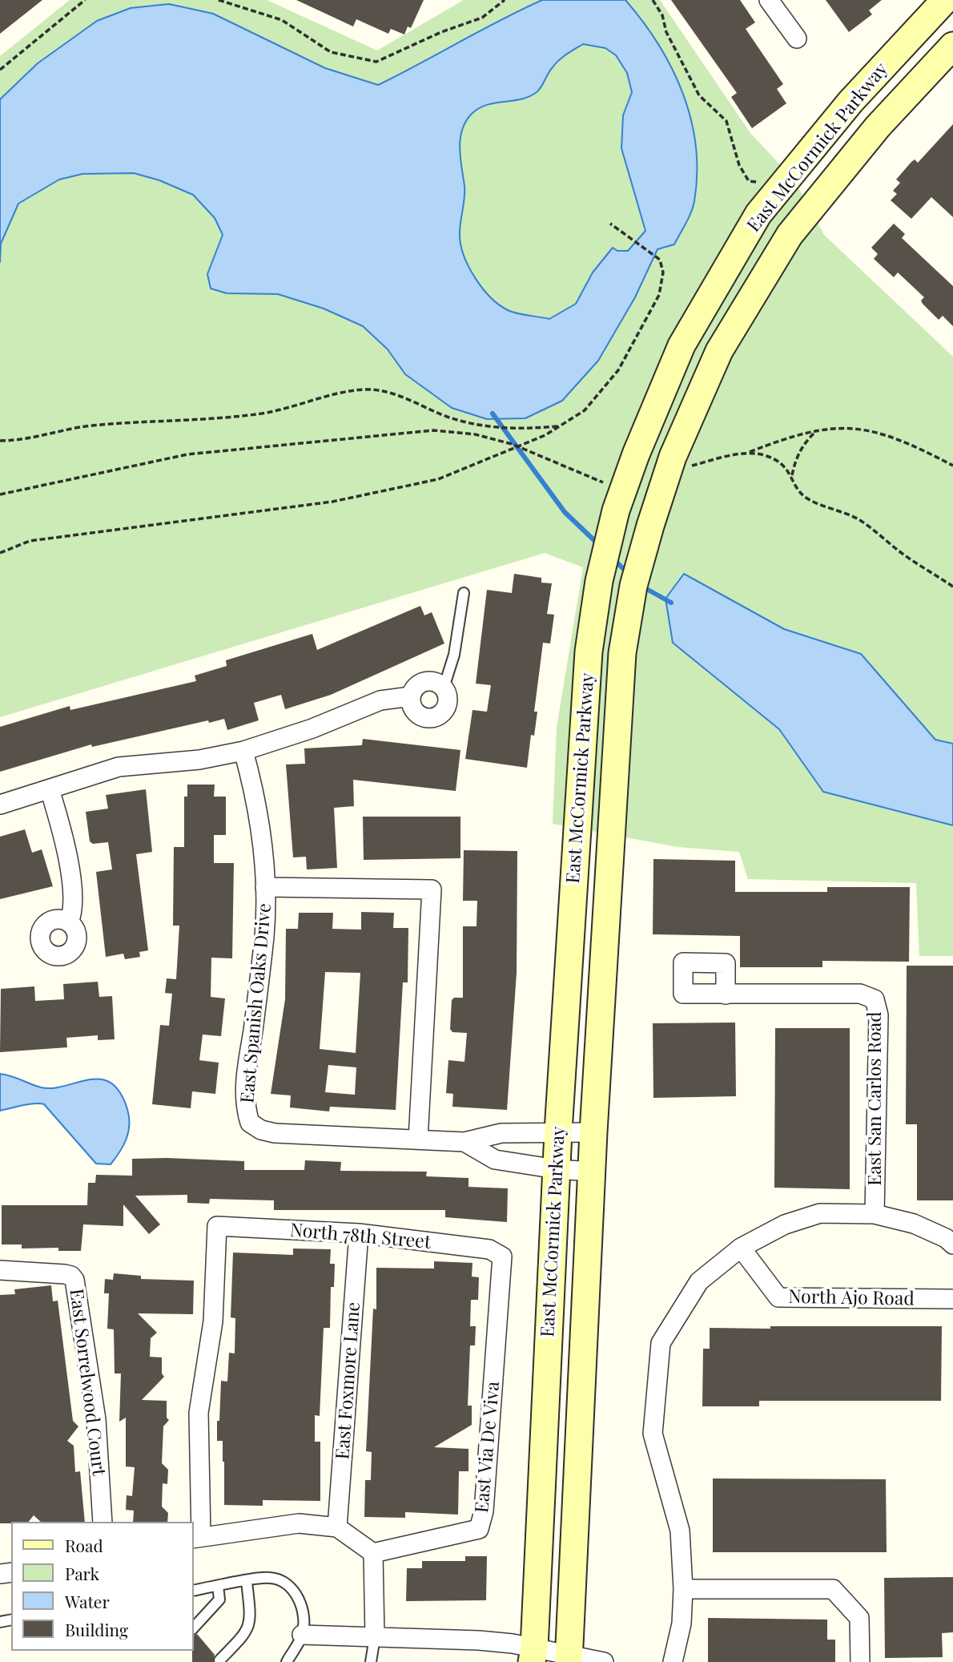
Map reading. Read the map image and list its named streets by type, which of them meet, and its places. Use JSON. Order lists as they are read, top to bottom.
{
  "streets": {
    "main road": ["East McCormick Parkway"],
    "street": [
      "East Spanish Oaks Drive",
      "East San Carlos Road",
      "North 78th Street",
      "North Ajo Road",
      "East Foxmore Lane",
      "East Sorrelwood Court",
      "East Via De Viva"
    ]
  },
  "crossings": [
    ["North 78th Street", "East Foxmore Lane"],
    ["North 78th Street", "East Via De Viva"]
  ],
  "legend": [
    "Road",
    "Park",
    "Water",
    "Building"
  ]
}
